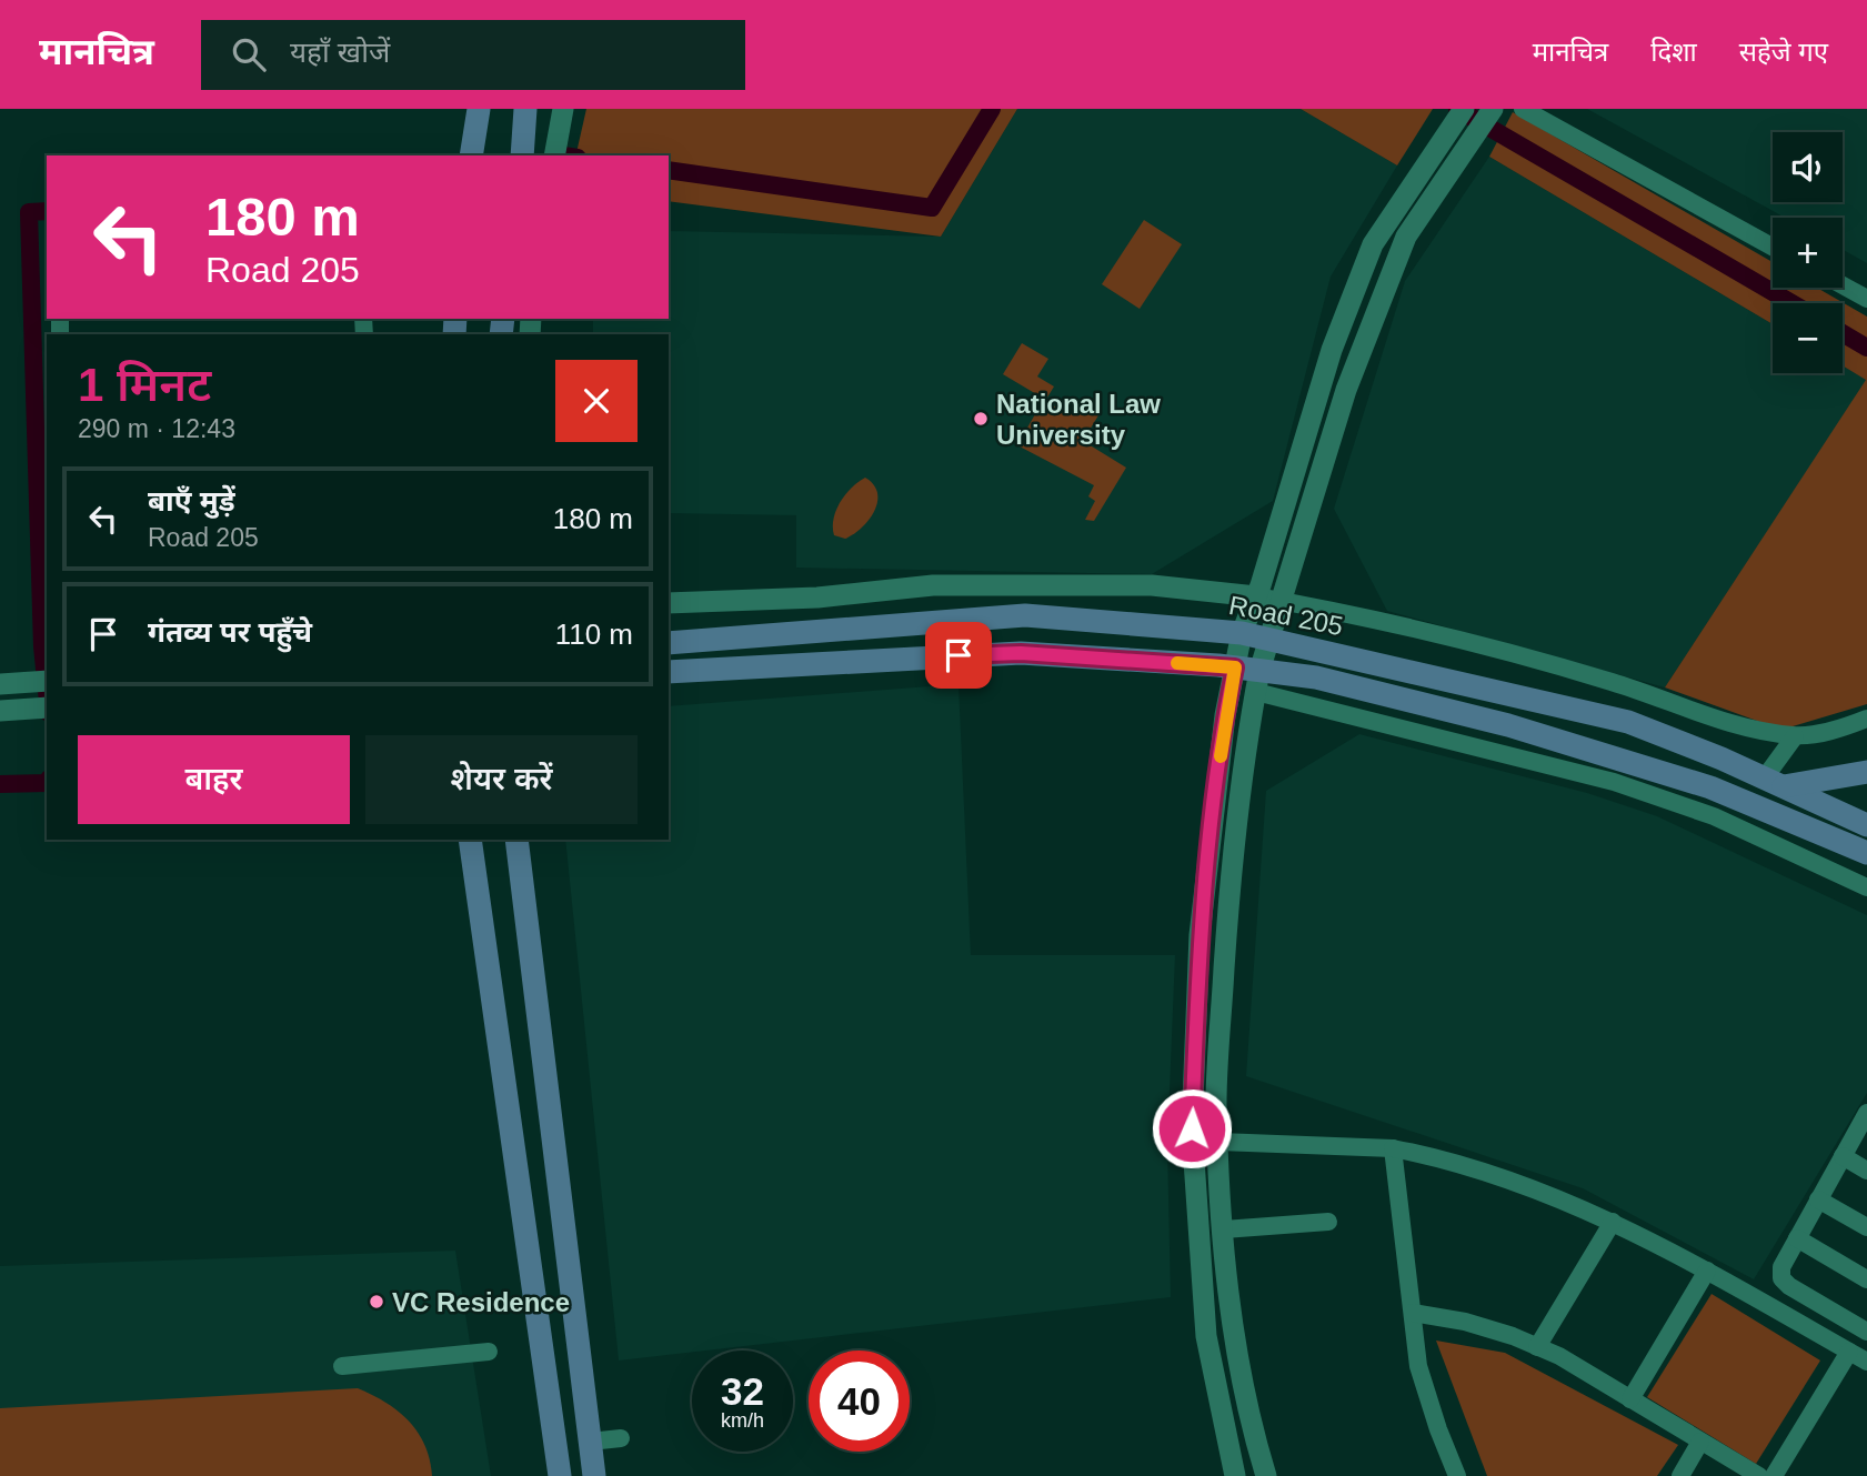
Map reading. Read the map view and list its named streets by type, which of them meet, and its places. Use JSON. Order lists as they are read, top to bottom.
{
  "streets": {
    "main road": ["Road 205"]
  },
  "places": ["National Law University", "VC Residence"],
  "page": {
    "header": "मानचित्र",
    "search": "यहाँ खोजें",
    "nav": ["मानचित्र", "दिशा", "सहेजे गए"],
    "map_buttons": ["+", "−"],
    "turn": ["180 m", "Road 205"],
    "heading": ["1 मिनट", "290 m · 12:43"],
    "list": [
      {
        "name": "बाएँ मुड़ें",
        "note": "Road 205",
        "value": "180 m"
      },
      {
        "name": "गंतव्य पर पहुँचे",
        "value": "110 m"
      }
    ],
    "buttons": ["बाहर", "शेयर करें"],
    "speed": "32 km/h",
    "limit": "40"
  }
}
